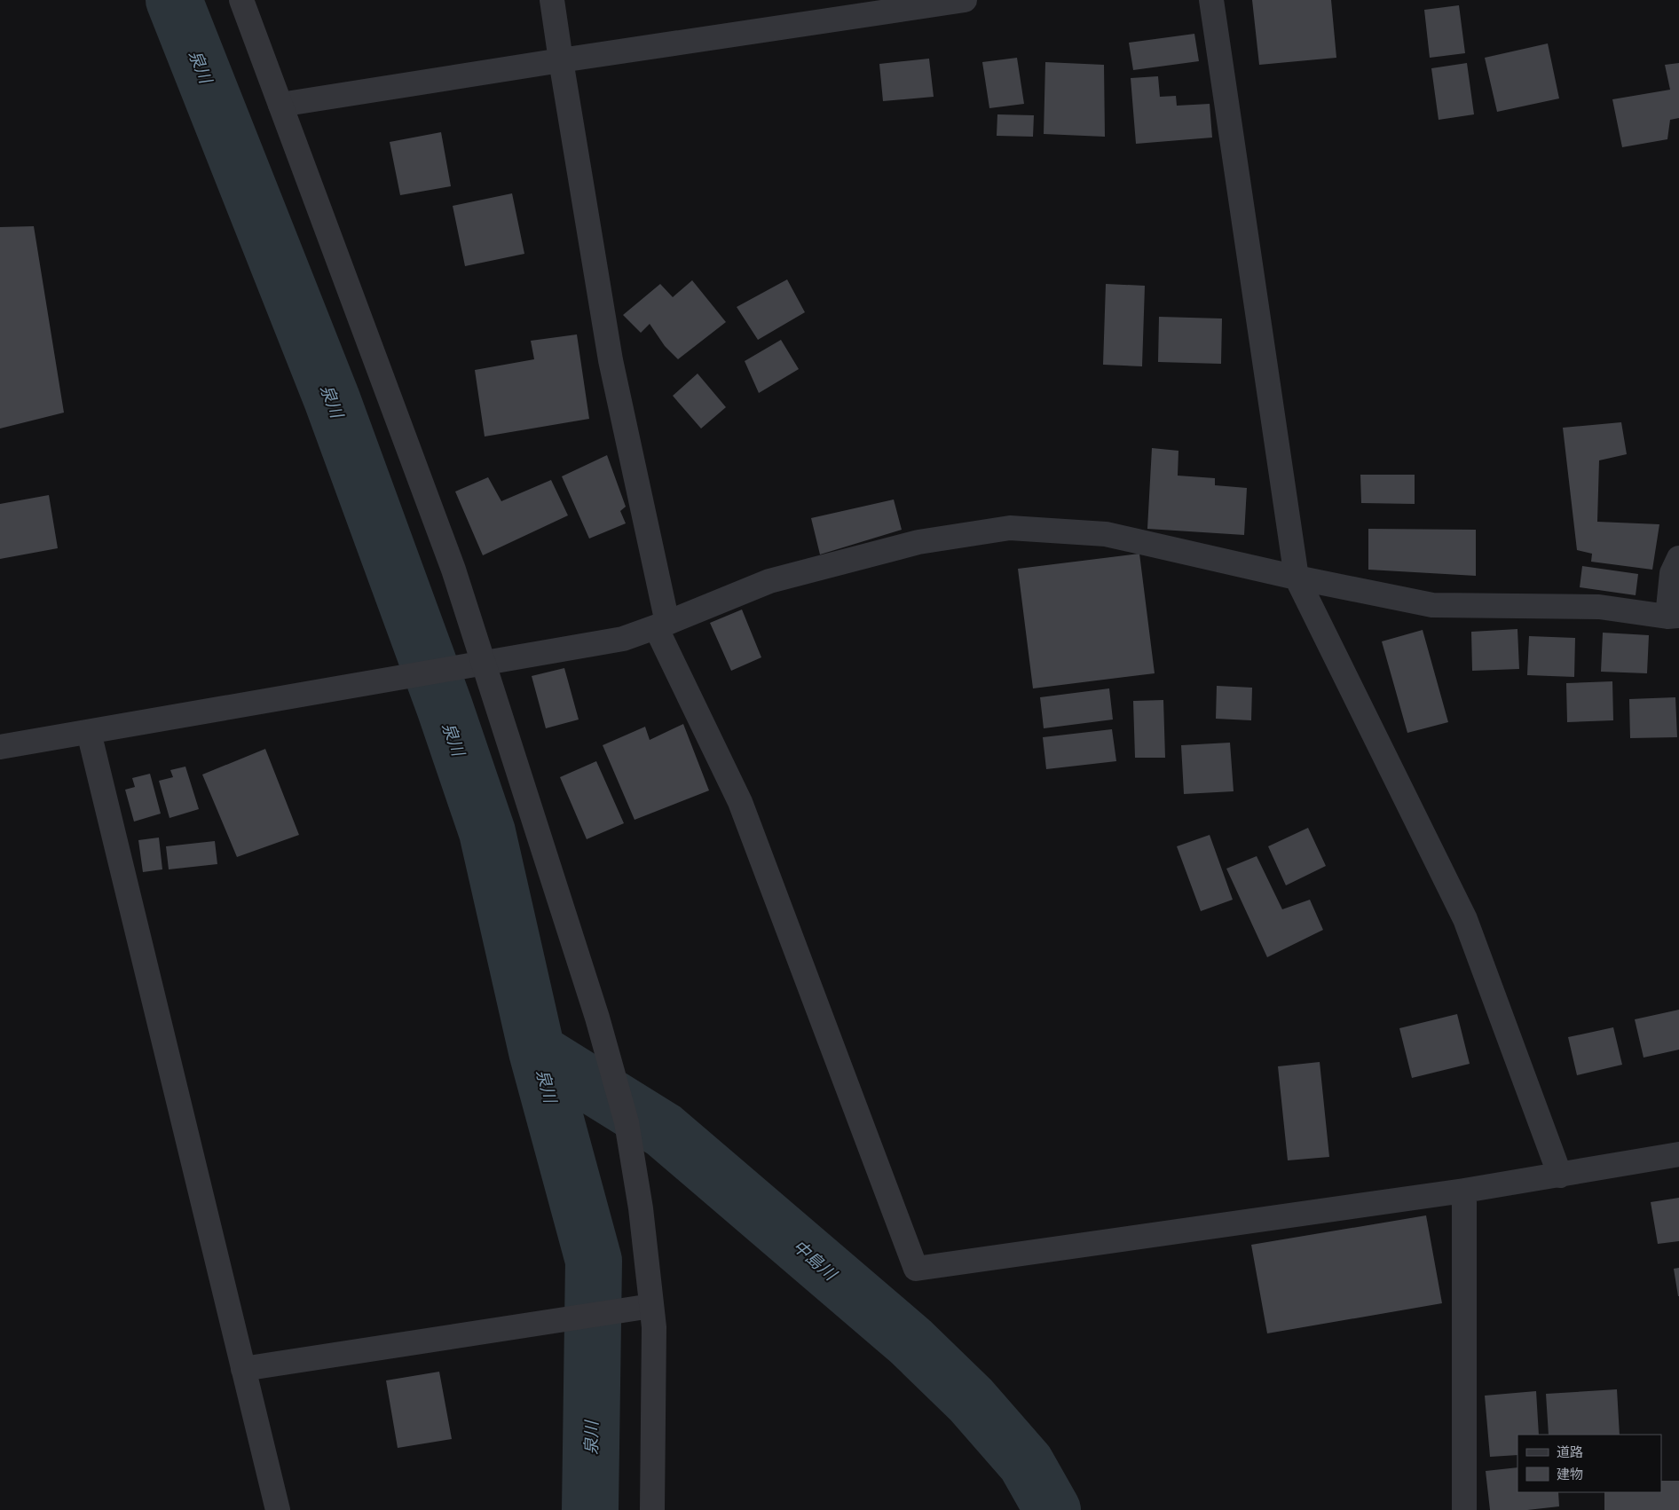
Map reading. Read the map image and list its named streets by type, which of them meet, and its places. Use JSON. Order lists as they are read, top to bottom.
{
  "water": ["泉川", "中島川"],
  "legend": ["道路", "建物"]
}
